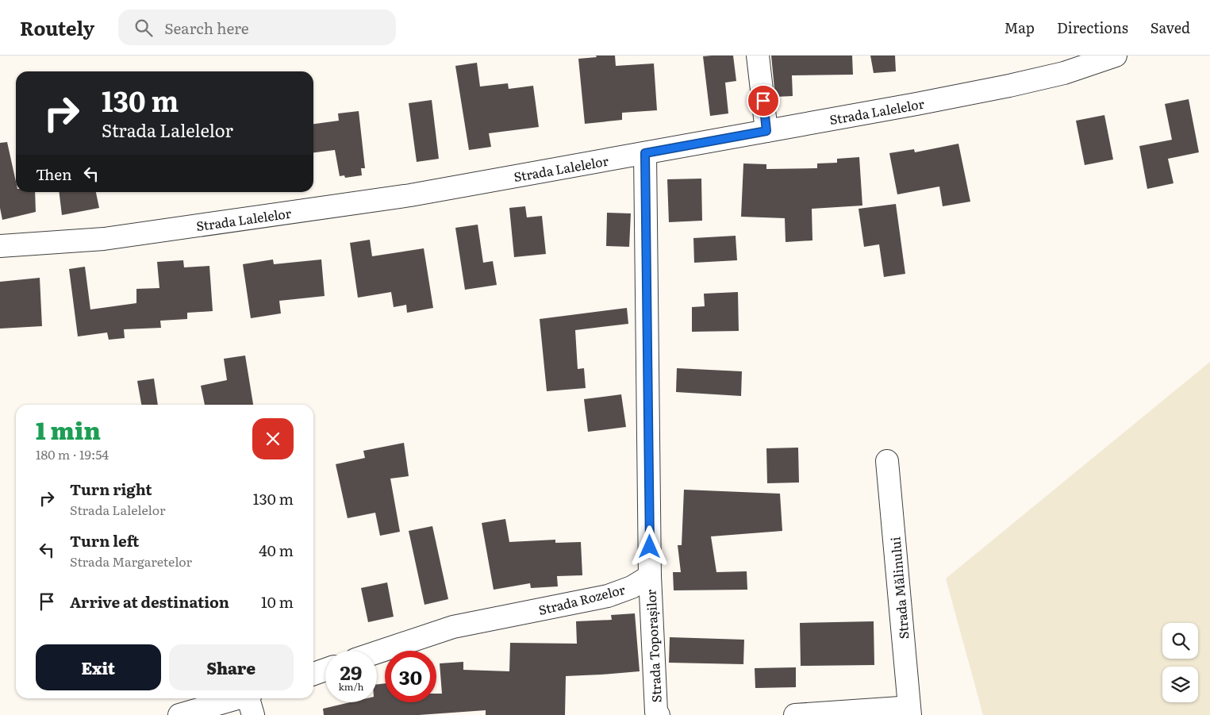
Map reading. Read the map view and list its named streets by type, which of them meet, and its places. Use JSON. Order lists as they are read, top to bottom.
{
  "streets": {
    "street": [
      "Strada Lalelelor",
      "Strada Mălinului",
      "Strada Rozelor",
      "Strada Toporașilor"
    ]
  },
  "crossings": [
    ["Strada Rozelor", "Strada Toporașilor"]
  ],
  "page": {
    "header": "Routely",
    "search": "Search here",
    "nav": ["Map", "Directions", "Saved"],
    "turn": ["130 m", "Strada Lalelelor"],
    "then": "Then",
    "heading": ["1 min", "180 m · 19:54"],
    "list": [
      {
        "name": "Turn right",
        "note": "Strada Lalelelor",
        "value": "130 m"
      },
      {
        "name": "Turn left",
        "note": "Strada Margaretelor",
        "value": "40 m"
      },
      {
        "name": "Arrive at destination",
        "value": "10 m"
      }
    ],
    "buttons": ["Exit", "Share"],
    "speed": "29 km/h",
    "limit": "30"
  }
}
